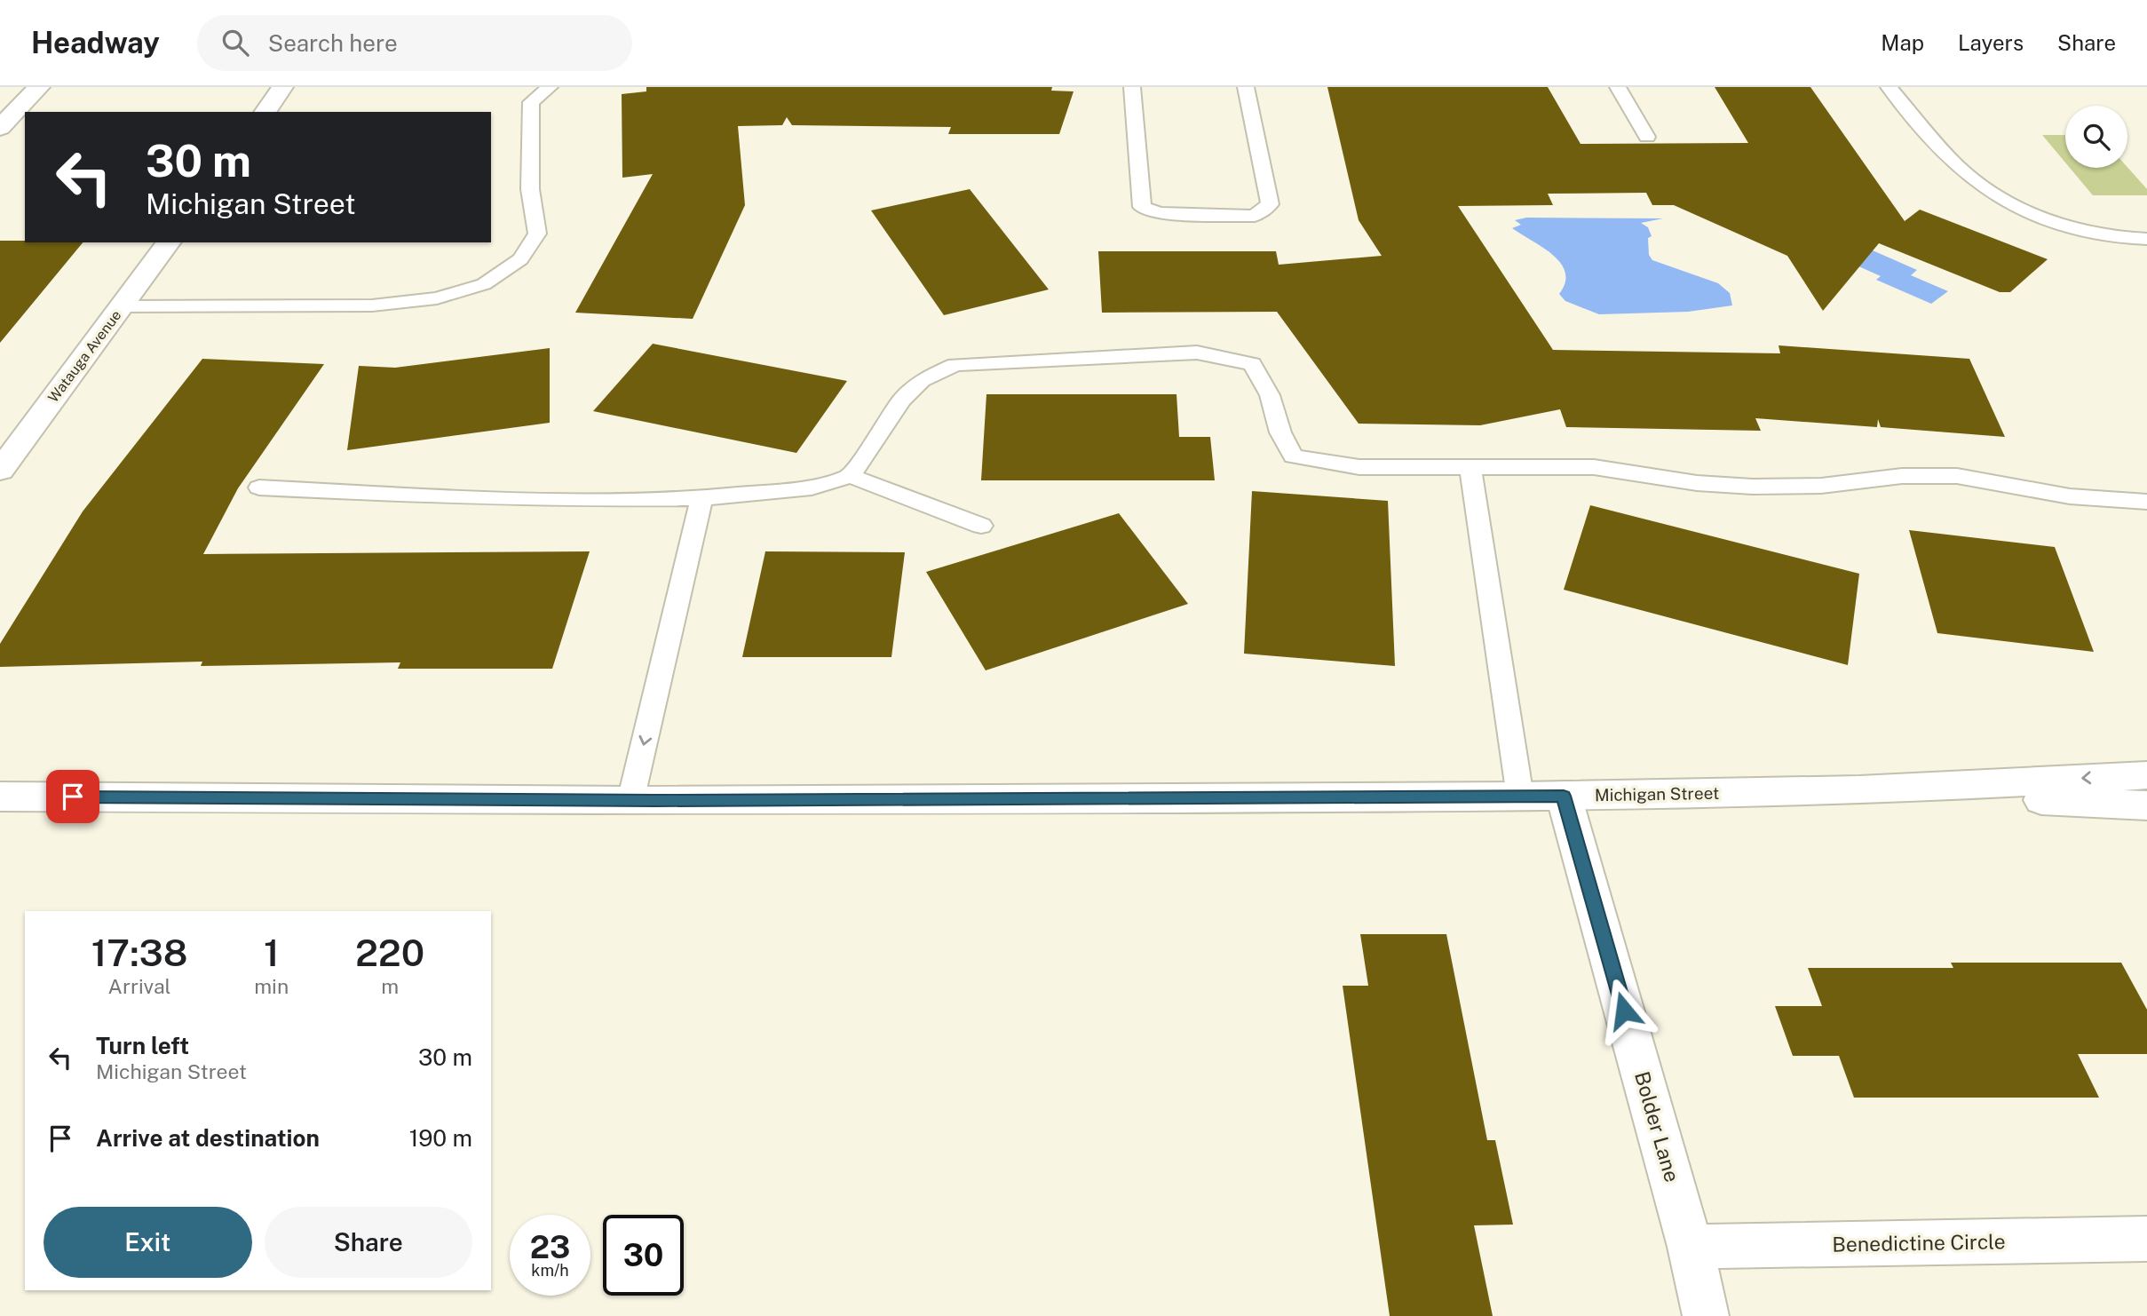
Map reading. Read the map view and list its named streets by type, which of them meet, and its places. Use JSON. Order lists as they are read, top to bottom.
{
  "streets": {
    "street": [
      "Watauga Avenue",
      "Michigan Street",
      "Bolder Lane",
      "Benedictine Circle"
    ]
  },
  "crossings": [
    ["Michigan Street", "Bolder Lane"],
    ["Bolder Lane", "Benedictine Circle"]
  ],
  "page": {
    "header": "Headway",
    "search": "Search here",
    "nav": ["Map", "Layers", "Share"],
    "turn": ["30 m", "Michigan Street"],
    "eta": [
      "17:38",
      "Arrival",
      "1",
      "min",
      "220",
      "m"
    ],
    "list": [
      {
        "name": "Turn left",
        "note": "Michigan Street",
        "value": "30 m"
      },
      {
        "name": "Arrive at destination",
        "value": "190 m"
      }
    ],
    "buttons": ["Exit", "Share"],
    "speed": "23 km/h",
    "limit": "30"
  }
}
